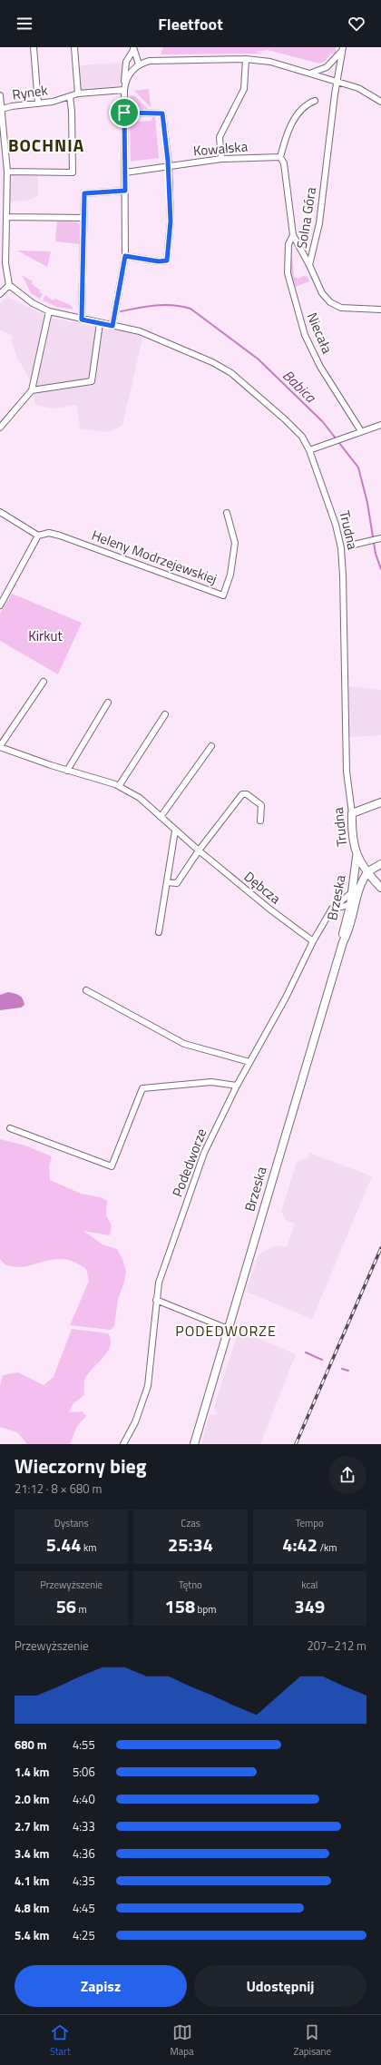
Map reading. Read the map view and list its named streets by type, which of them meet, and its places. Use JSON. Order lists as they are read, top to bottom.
{
  "streets": {
    "main road": ["Trudna", "Brzeska"],
    "street": [
      "Rynek",
      "Kowalska",
      "Solna Góra",
      "Niecała",
      "Heleny Modrzejewskiej",
      "Dębcza",
      "Podedworze"
    ]
  },
  "crossings": [
    ["Rynek", "Trudna"],
    ["Kowalska", "Niecała"],
    ["Solna Góra", "Niecała"],
    ["Trudna", "Brzeska"],
    ["Dębcza", "Podedworze"],
    ["Brzeska", "Podedworze"]
  ],
  "districts": ["BOCHNIA", "PODEDWORZE"],
  "water": ["Babica"],
  "parks": ["Kirkut"],
  "page": {
    "header": "Fleetfoot",
    "heading": ["Wieczorny bieg", "21:12 · 8 × 680 m"],
    "stats": [
      ["Dystans", "5.44 km"],
      ["Czas", "25:34"],
      ["Tempo", "4:42 /km"],
      ["Przewyższenie", "56 m"],
      ["Tętno", "158 bpm"],
      ["kcal", "349"]
    ],
    "chart": ["Przewyższenie", "207–212 m"],
    "list": [
      {
        "name": "680 m",
        "note": "4:55"
      },
      {
        "name": "1.4 km",
        "note": "5:06"
      },
      {
        "name": "2.0 km",
        "note": "4:40"
      },
      {
        "name": "2.7 km",
        "note": "4:33"
      },
      {
        "name": "3.4 km",
        "note": "4:36"
      },
      {
        "name": "4.1 km",
        "note": "4:35"
      },
      {
        "name": "4.8 km",
        "note": "4:45"
      },
      {
        "name": "5.4 km",
        "note": "4:25"
      }
    ],
    "buttons": ["Zapisz", "Udostępnij"],
    "tabs": ["Start", "Mapa", "Zapisane"]
  }
}
